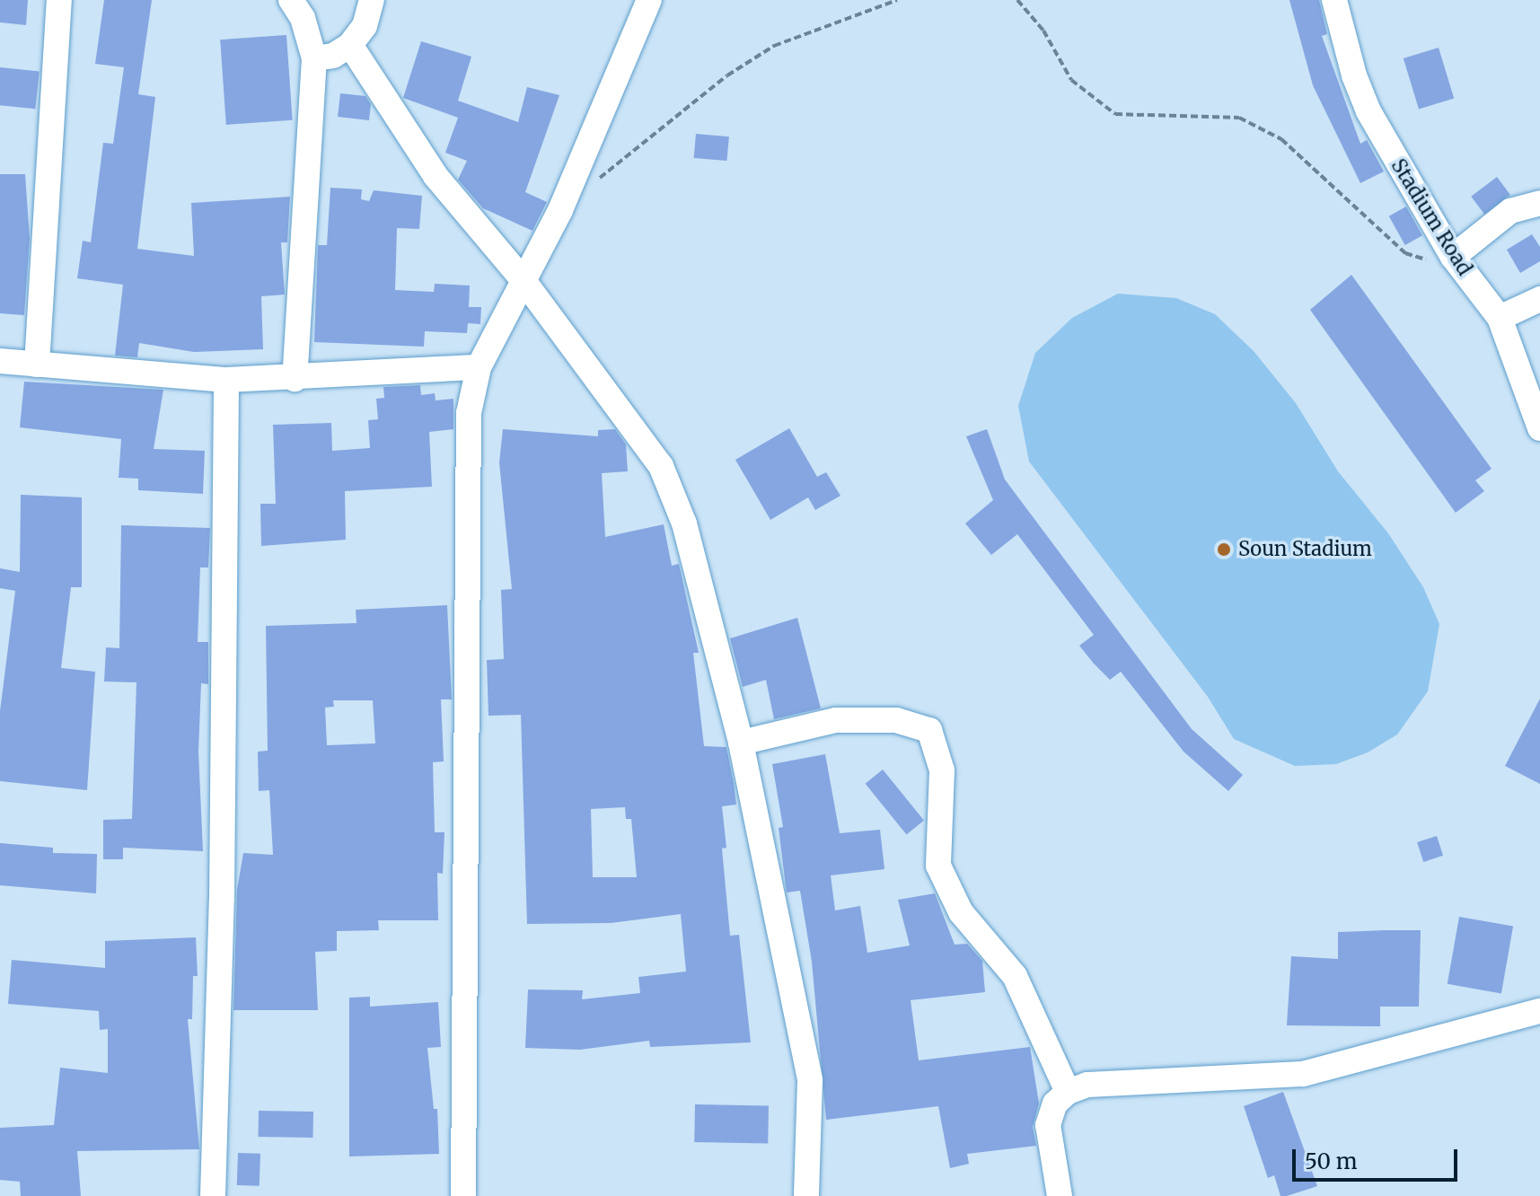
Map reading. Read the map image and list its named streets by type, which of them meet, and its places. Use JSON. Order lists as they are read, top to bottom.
{
  "streets": {
    "street": ["Stadium Road"]
  },
  "places": ["Soun Stadium"],
  "scale_bar": "50 m"
}
